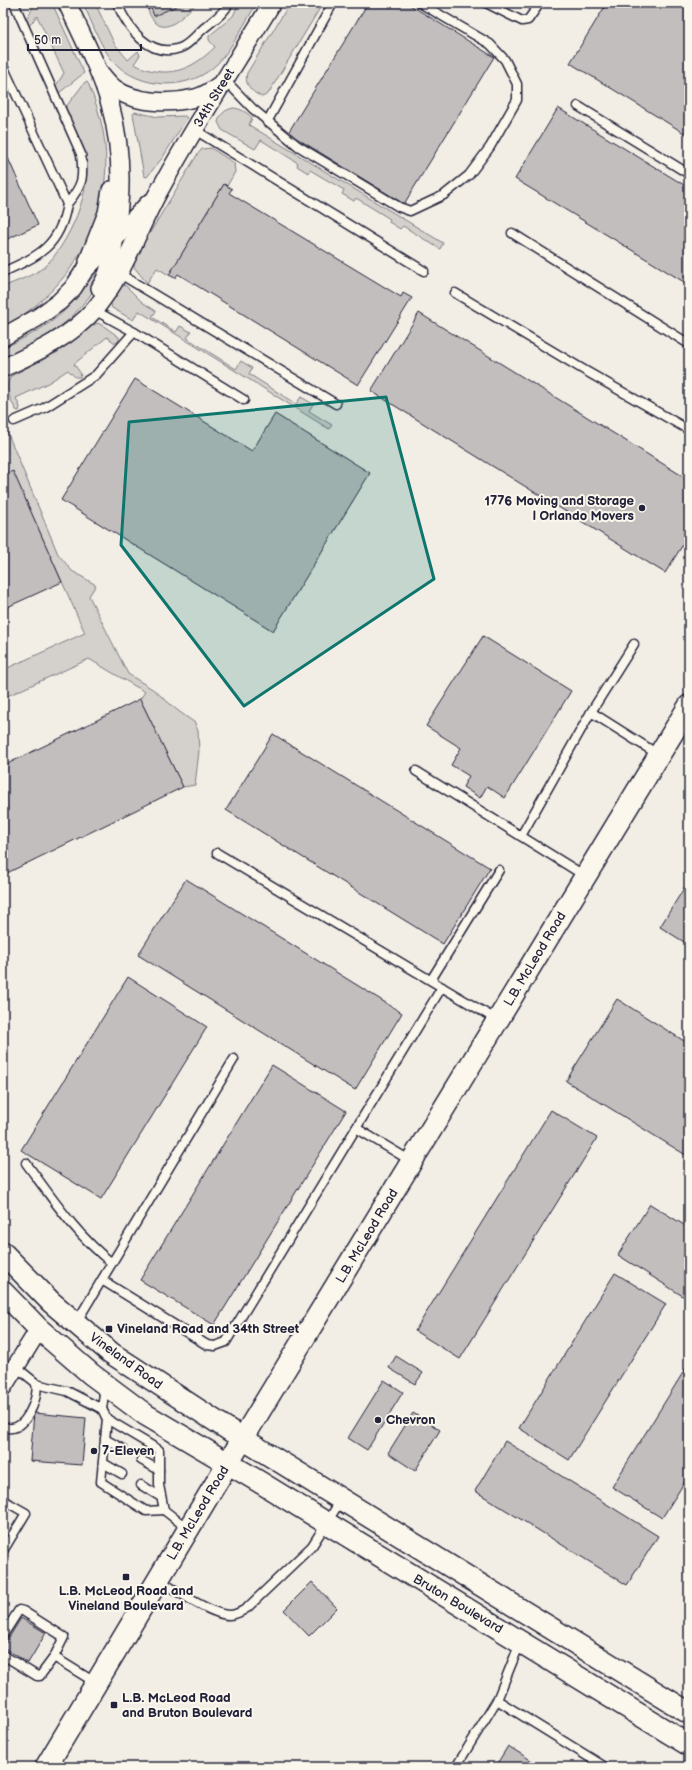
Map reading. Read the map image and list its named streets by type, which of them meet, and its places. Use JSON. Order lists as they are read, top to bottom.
{
  "streets": {
    "street": [
      "34th Street",
      "L.B. McLeod Road",
      "Vineland Road",
      "Bruton Boulevard"
    ]
  },
  "crossings": [
    ["L.B. McLeod Road", "Vineland Road"],
    ["L.B. McLeod Road", "Bruton Boulevard"]
  ],
  "places": {
    "other": ["1776 Moving and Storage | Orlando Movers", "Chevron", "7-Eleven"],
    "transit": ["Vineland Road and 34th Street", "L.B. McLeod Road and Vineland Boulevard", "L.B. McLeod Road and Bruton Boulevard"]
  },
  "scale_bar": "50 m"
}
